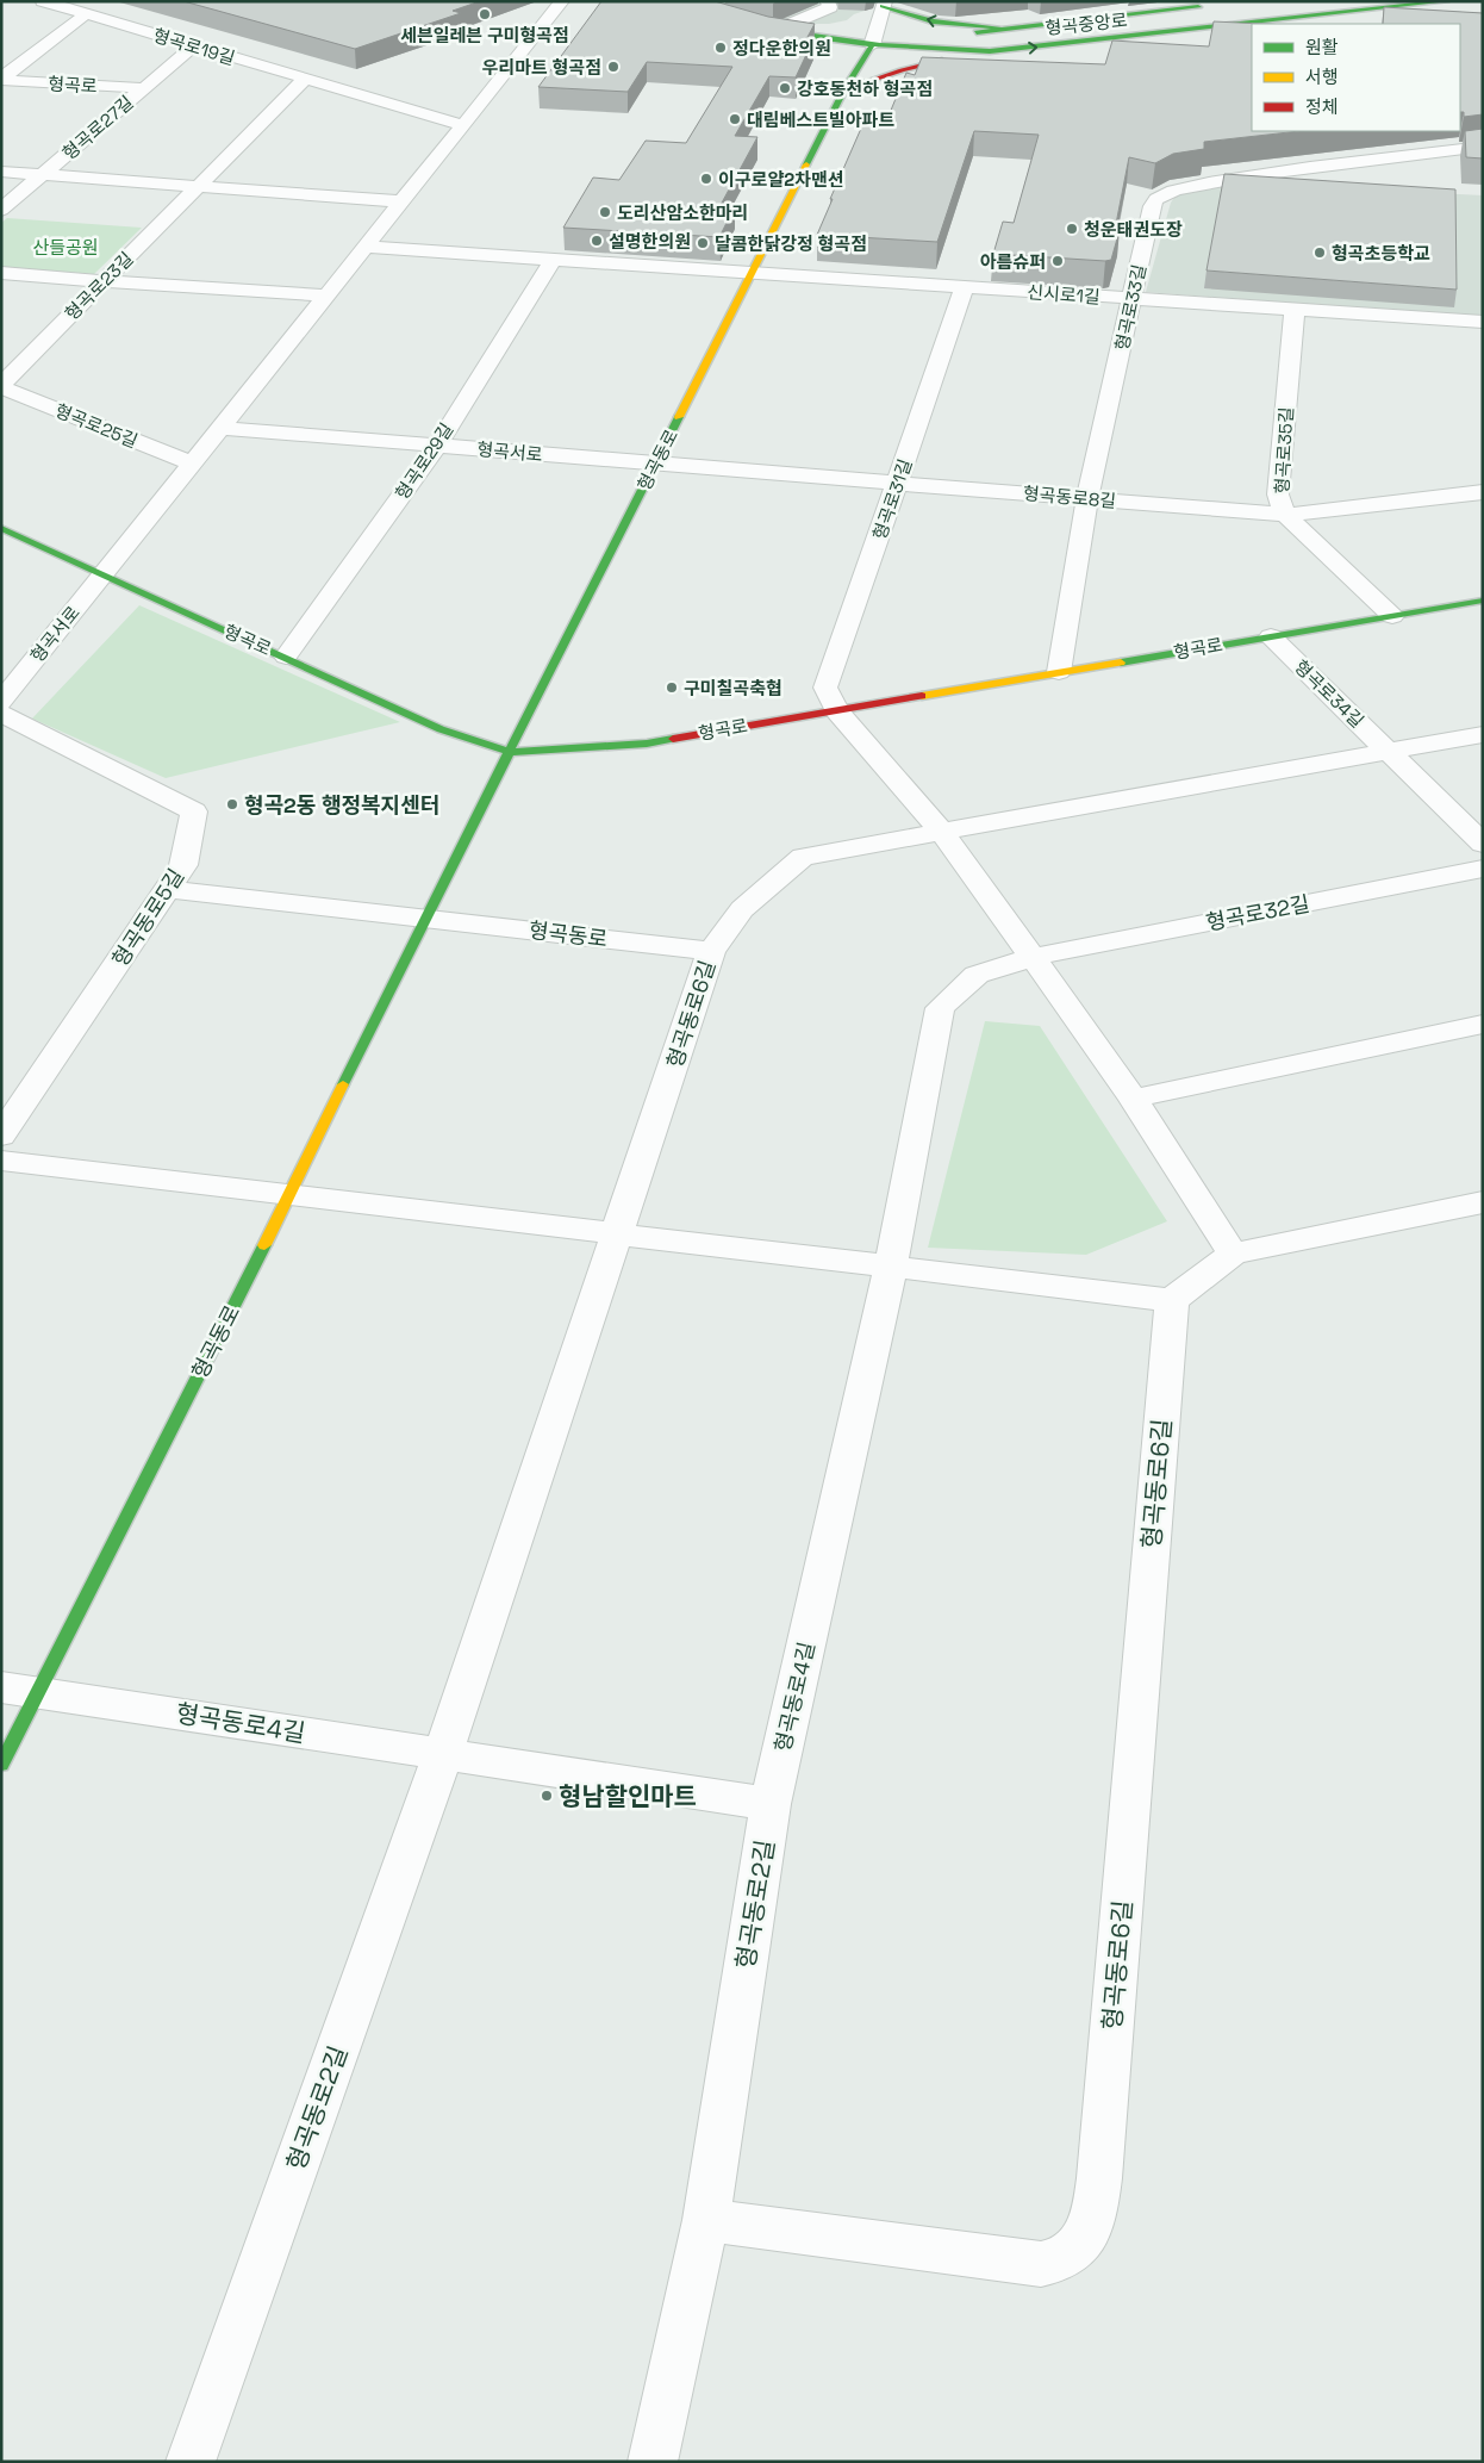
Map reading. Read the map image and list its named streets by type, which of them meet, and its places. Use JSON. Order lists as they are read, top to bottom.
{
  "streets": {
    "street": [
      "형곡중앙로",
      "형곡로19길",
      "형곡로",
      "형곡로27길",
      "형곡로23길",
      "신시로1길",
      "형곡로33길",
      "형곡로25길",
      "형곡로35길",
      "형곡서로",
      "형곡동로",
      "형곡로29길",
      "형곡동로8길",
      "형곡로31길",
      "형곡로34길",
      "형곡로32길",
      "형곡동로5길",
      "형곡동로6길",
      "형곡동로4길",
      "형곡동로2길"
    ]
  },
  "crossings": [
    ["형곡중앙로", "형곡동로"],
    ["형곡로19길", "형곡로27길"],
    ["형곡로19길", "형곡서로"],
    ["형곡로", "형곡로27길"],
    ["형곡로", "형곡로33길"],
    ["형곡로", "형곡로35길"],
    ["형곡로", "형곡서로"],
    ["형곡로", "형곡동로"],
    ["형곡로", "형곡로29길"],
    ["형곡로", "형곡로31길"],
    ["형곡로", "형곡로34길"],
    ["형곡로23길", "형곡로25길"],
    ["신시로1길", "형곡로33길"],
    ["신시로1길", "형곡로35길"],
    ["신시로1길", "형곡동로"],
    ["신시로1길", "형곡로31길"],
    ["형곡로33길", "형곡동로8길"],
    ["형곡로25길", "형곡서로"],
    ["형곡로35길", "형곡동로8길"],
    ["형곡서로", "형곡동로"],
    ["형곡서로", "형곡로29길"],
    ["형곡서로", "형곡동로8길"],
    ["형곡동로", "형곡동로8길"],
    ["형곡동로", "형곡동로5길"],
    ["형곡동로", "형곡동로6길"],
    ["형곡동로", "형곡동로4길"],
    ["형곡동로8길", "형곡로31길"],
    ["형곡동로6길", "형곡동로2길"],
    ["형곡동로4길", "형곡동로2길"]
  ],
  "parks": ["산들공원"],
  "places": [
    "세븐일레븐 구미형곡점",
    "정다운한의원",
    "우리마트 형곡점",
    "강호동천하 형곡점",
    "대림베스트빌아파트",
    "이구로얄2차맨션",
    "도리산암소한마리",
    "청운태권도장",
    "설명한의원",
    "달콤한닭강정 형곡점",
    "형곡초등학교",
    "아름슈퍼",
    "구미칠곡축협",
    "형곡2동 행정복지센터",
    "형남할인마트"
  ],
  "legend": ["원활", "서행", "정체"]
}
